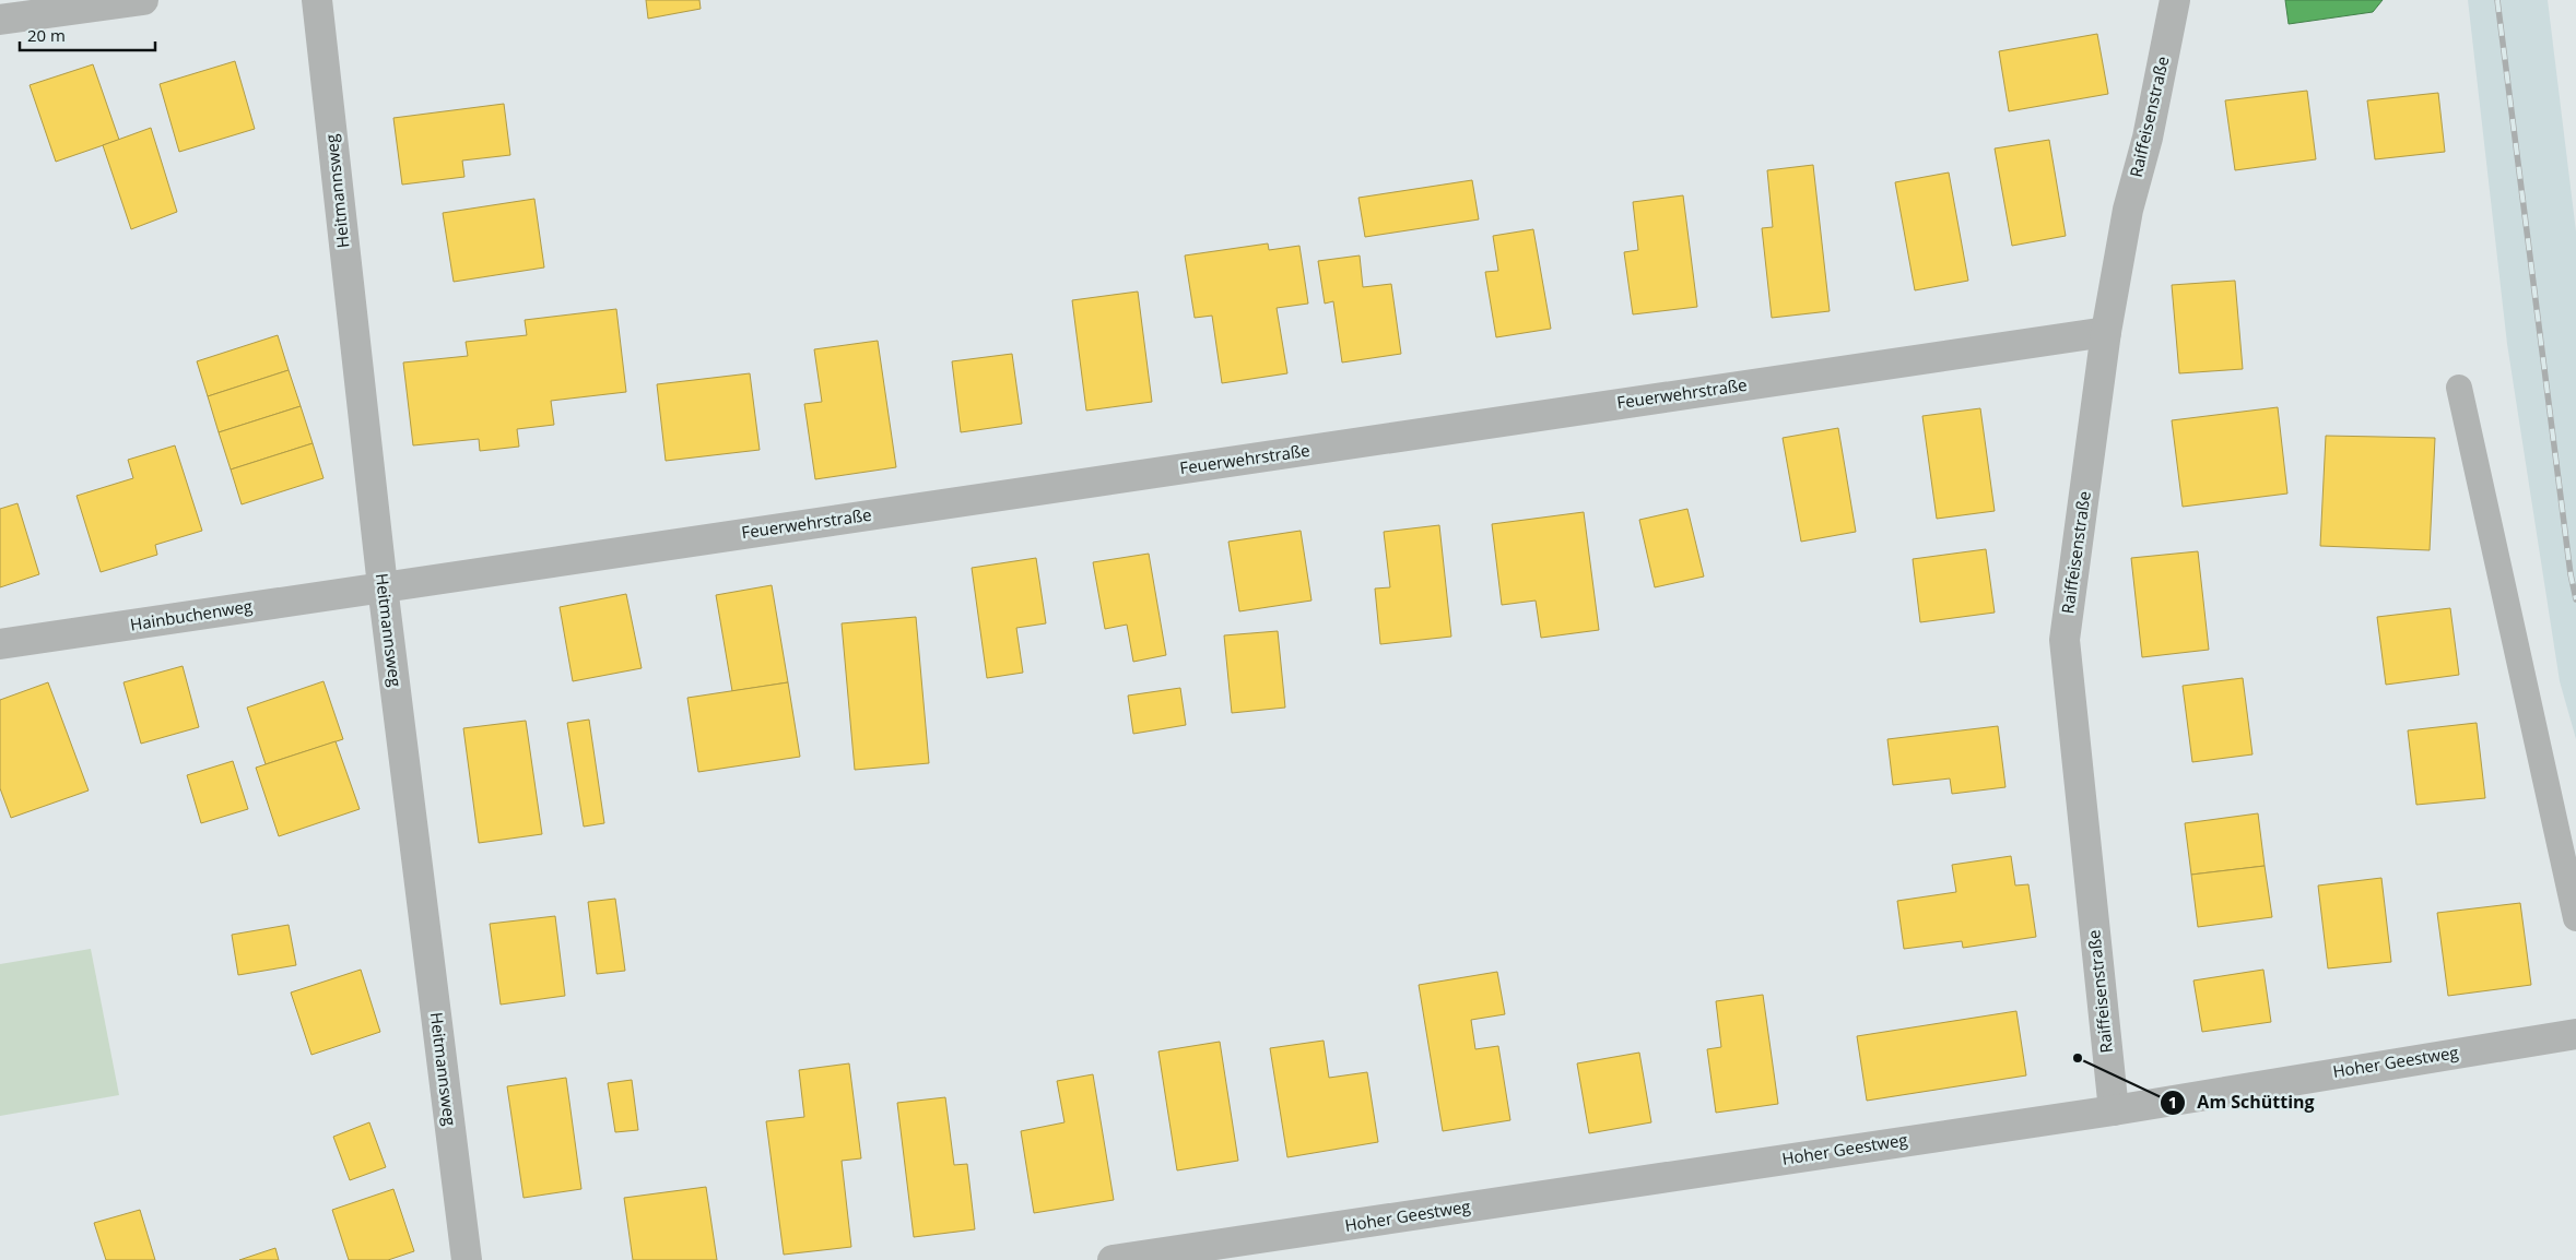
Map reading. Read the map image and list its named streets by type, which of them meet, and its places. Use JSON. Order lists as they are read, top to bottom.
{
  "streets": {
    "street": [
      "Raiffeisenstraße",
      "Heitmannsweg",
      "Feuerwehrstraße",
      "Hainbuchenweg",
      "Hoher Geestweg"
    ]
  },
  "crossings": [
    ["Raiffeisenstraße", "Feuerwehrstraße"],
    ["Raiffeisenstraße", "Hoher Geestweg"],
    ["Heitmannsweg", "Feuerwehrstraße"],
    ["Heitmannsweg", "Hainbuchenweg"],
    ["Feuerwehrstraße", "Hainbuchenweg"]
  ],
  "places": ["Am Schütting"],
  "scale_bar": "20 m"
}
